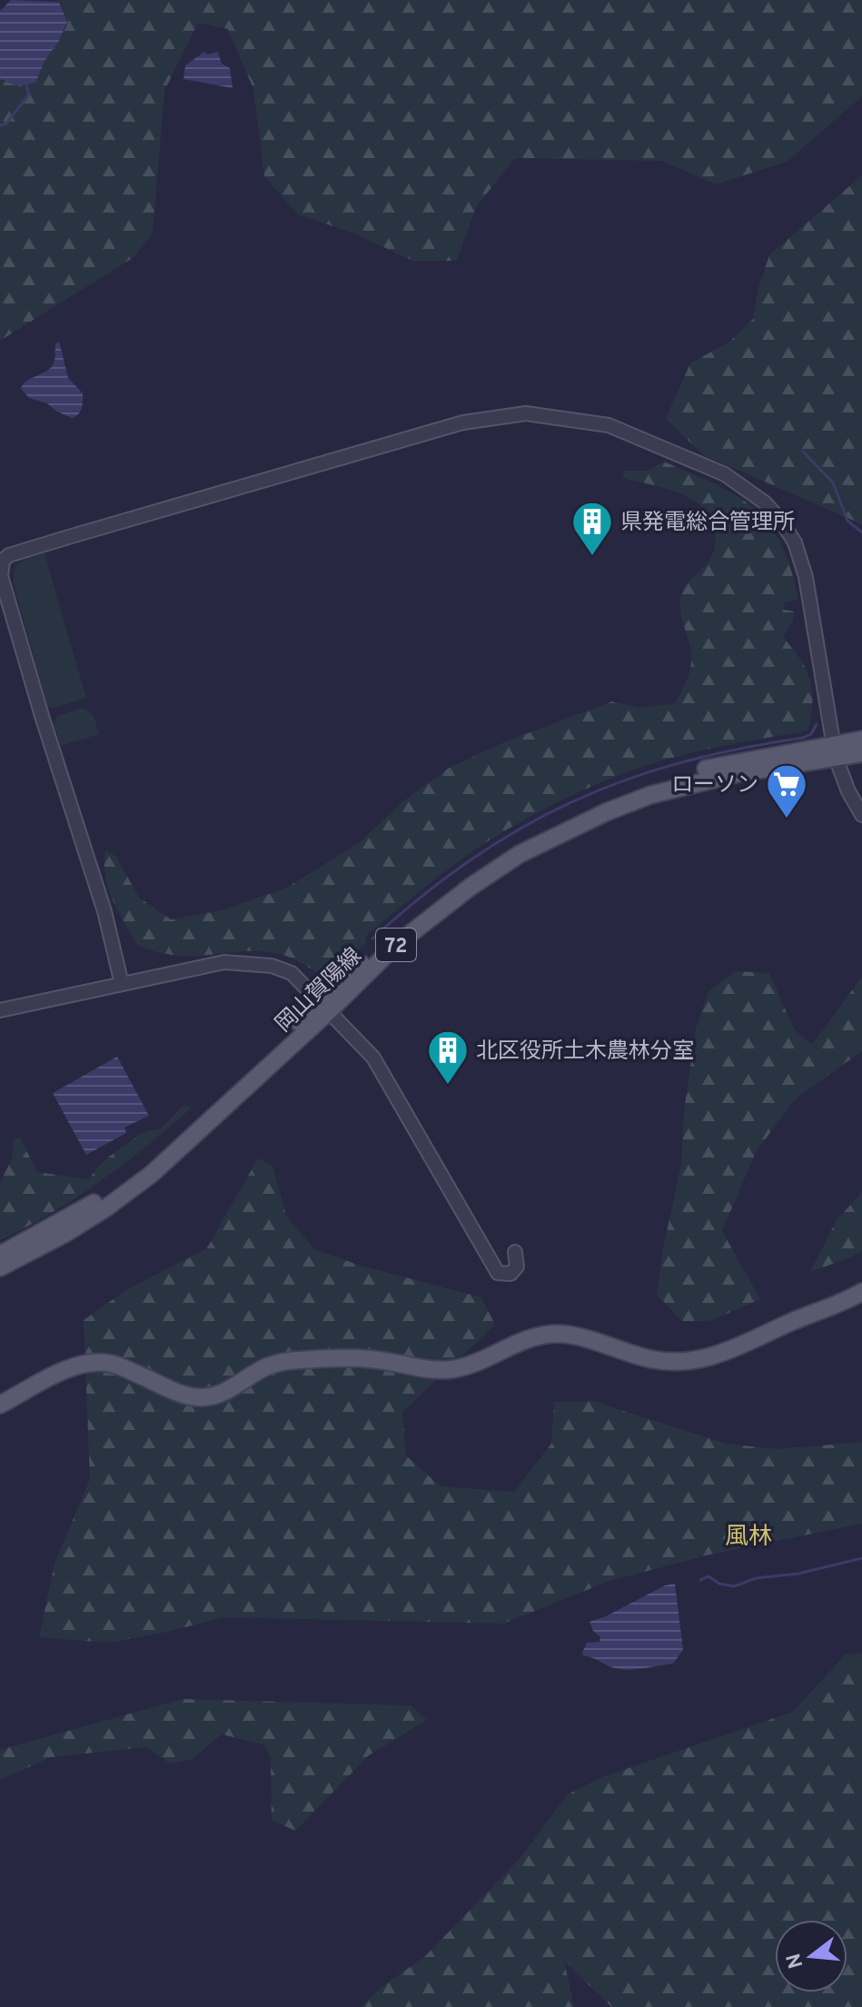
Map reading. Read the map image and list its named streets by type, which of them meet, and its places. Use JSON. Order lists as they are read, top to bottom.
{
  "streets": {
    "main road": ["72", "岡山賀陽線"]
  },
  "districts": ["風林"],
  "places": {
    "building": ["県発電総合管理所", "北区役所土木農林分室"],
    "supermarket": ["ローソン"]
  },
  "north": "left"
}
